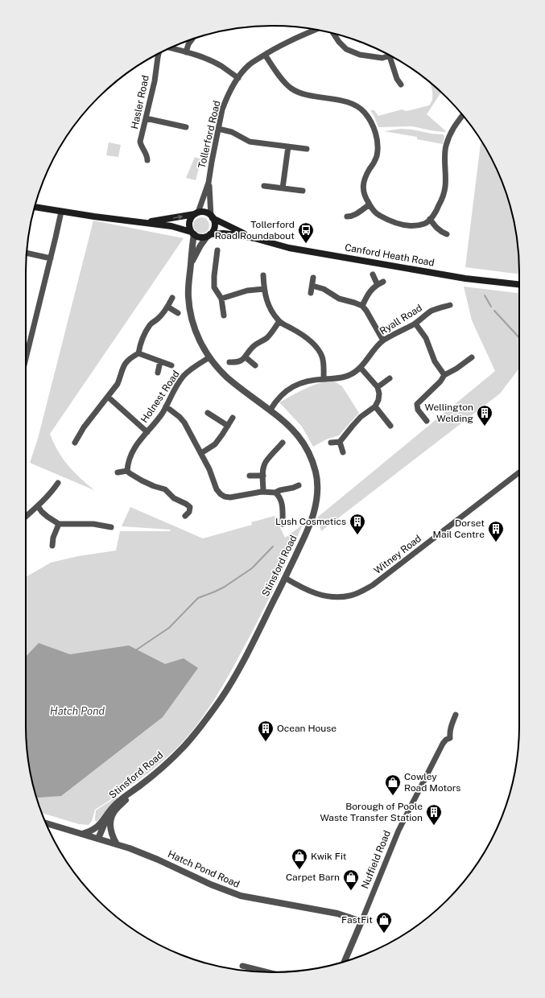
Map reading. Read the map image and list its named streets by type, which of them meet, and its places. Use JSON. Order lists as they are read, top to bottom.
{
  "streets": {
    "main road": ["Canford Heath Road"],
    "street": [
      "Hasler Road",
      "Tollerford Road",
      "Ryall Road",
      "Holnest Road",
      "Witney Road",
      "Stinsford Road",
      "Nuffield Road",
      "Hatch Pond Road"
    ]
  },
  "crossings": [
    ["Hasler Road", "Tollerford Road"],
    ["Tollerford Road", "Canford Heath Road"],
    ["Tollerford Road", "Stinsford Road"],
    ["Canford Heath Road", "Stinsford Road"],
    ["Ryall Road", "Stinsford Road"],
    ["Holnest Road", "Stinsford Road"],
    ["Witney Road", "Stinsford Road"],
    ["Stinsford Road", "Hatch Pond Road"],
    ["Nuffield Road", "Hatch Pond Road"]
  ],
  "water": ["Hatch Pond"],
  "places": {
    "bus stop": ["Tollerford Road Roundabout"],
    "building": [
      "Wellington Welding",
      "Lush Cosmetics",
      "Dorset Mail Centre",
      "Ocean House",
      "Borough of Poole Waste Transfer Station"
    ],
    "shop": [
      "Cowley Road Motors",
      "Kwik Fit",
      "Carpet Barn",
      "FastFit"
    ]
  }
}
